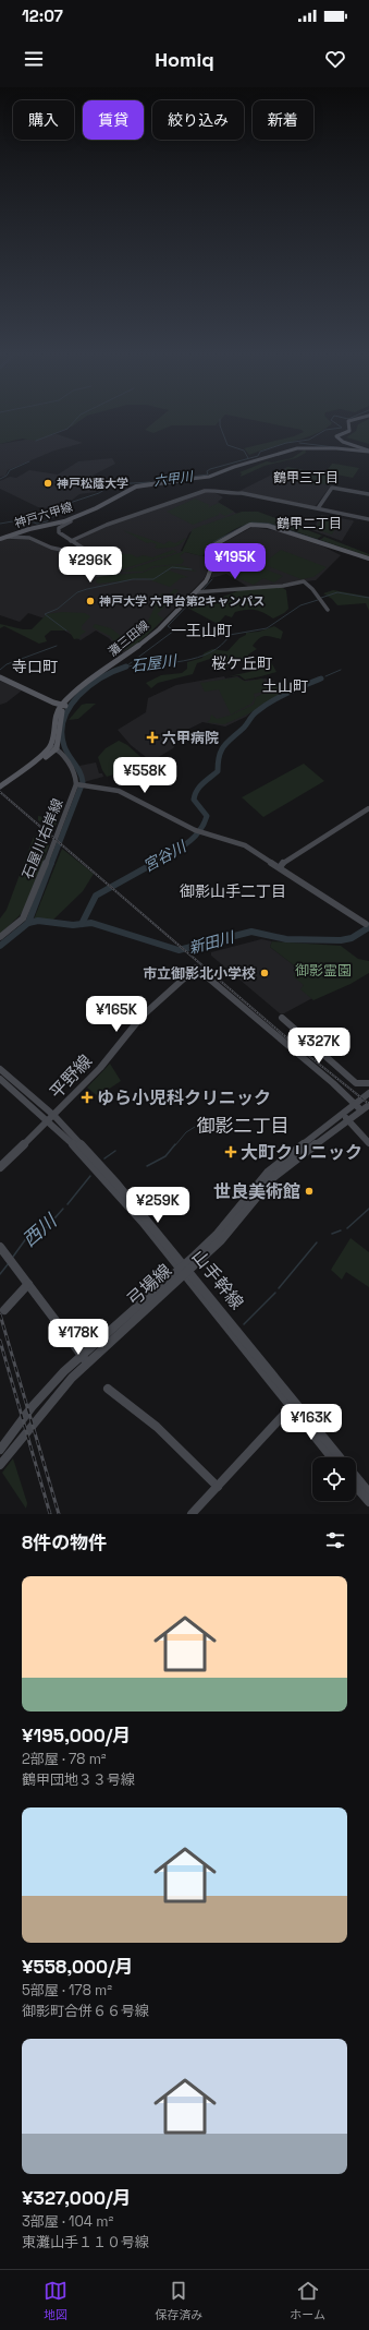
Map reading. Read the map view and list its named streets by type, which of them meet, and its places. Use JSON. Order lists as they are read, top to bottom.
{
  "streets": {
    "main road": ["神戸六甲線", "灘三田線"],
    "street": [
      "石屋川右岸線",
      "平野線",
      "山手幹線",
      "弓場線"
    ]
  },
  "crossings": [
    ["灘三田線", "石屋川右岸線"],
    ["平野線", "山手幹線"],
    ["平野線", "弓場線"],
    ["山手幹線", "弓場線"]
  ],
  "districts": [
    "鶴甲三丁目",
    "鶴甲二丁目",
    "一王山町",
    "桜ケ丘町",
    "寺口町",
    "土山町",
    "御影山手二丁目",
    "御影二丁目"
  ],
  "water": [
    "六甲川",
    "石屋川",
    "宮谷川",
    "新田川",
    "西川"
  ],
  "parks": ["御影霊園"],
  "places": {
    "other": [
      "神戸松蔭大学",
      "神戸大学 六甲台第2キャンパス",
      "市立御影北小学校",
      "世良美術館"
    ],
    "health": ["六甲病院", "ゆら小児科クリニック", "大町クリニック"]
  },
  "page": {
    "status": "12:07",
    "header": "Homiq",
    "chip": [
      "購入",
      "賃貸",
      "絞り込み",
      "新着"
    ],
    "price": [
      "¥195K",
      "¥296K",
      "¥558K",
      "¥165K",
      "¥327K",
      "¥259K",
      "¥178K",
      "¥163K"
    ],
    "heading": "8件の物件",
    "list": [
      {
        "name": "¥195,000/月",
        "note": "2部屋 · 78 m² · 鶴甲団地３３号線"
      },
      {
        "name": "¥558,000/月",
        "note": "5部屋 · 178 m² · 御影町合併６６号線"
      },
      {
        "name": "¥327,000/月",
        "note": "3部屋 · 104 m² · 東灘山手１１０号線"
      }
    ],
    "tabs": ["地図", "保存済み", "ホーム"]
  }
}
